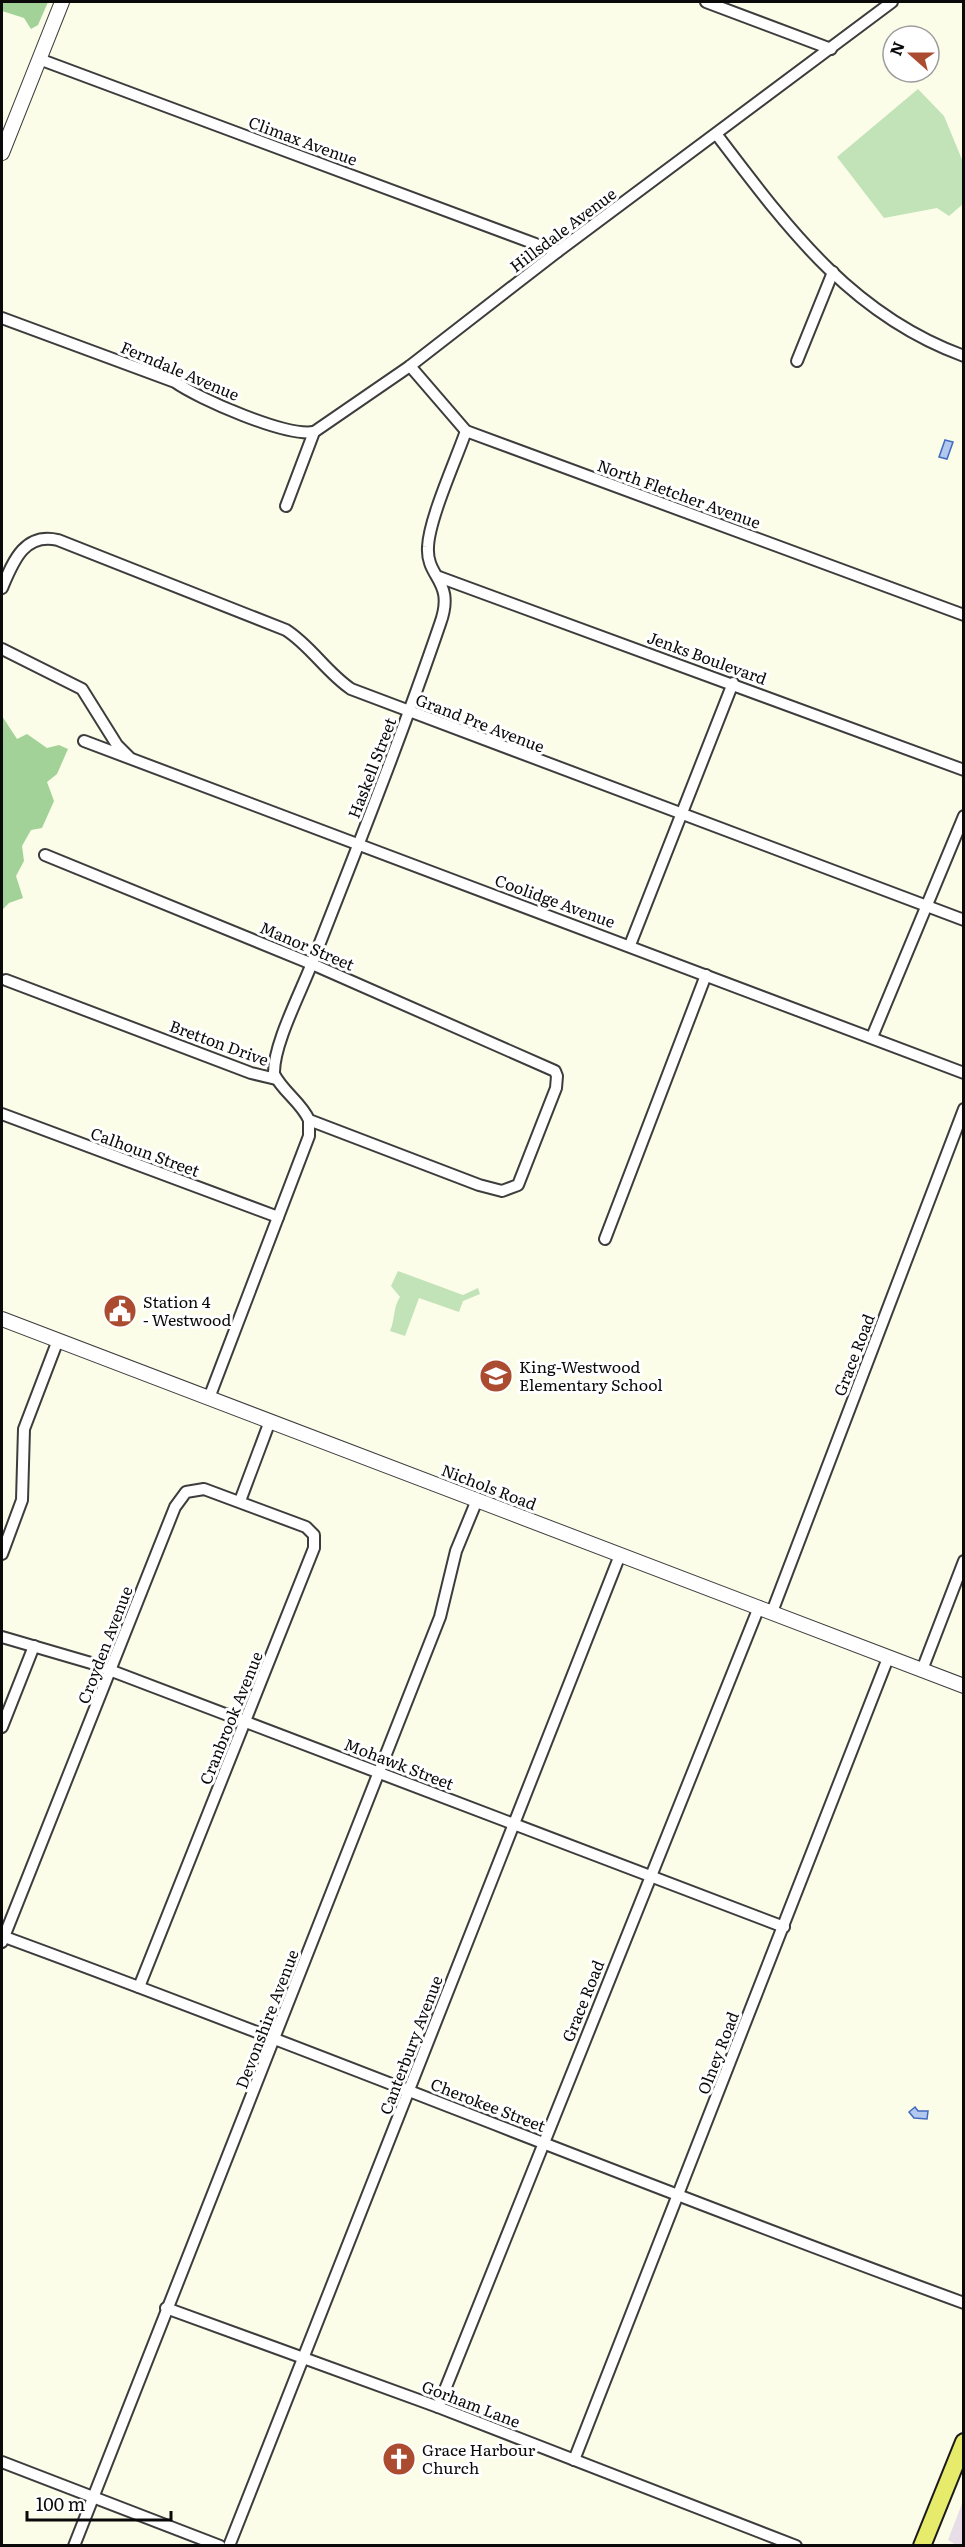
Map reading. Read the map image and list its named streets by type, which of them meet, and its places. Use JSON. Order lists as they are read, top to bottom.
{
  "streets": {
    "street": [
      "Climax Avenue",
      "Hillsdale Avenue",
      "Ferndale Avenue",
      "North Fletcher Avenue",
      "Jenks Boulevard",
      "Grand Pre Avenue",
      "Haskell Street",
      "Coolidge Avenue",
      "Manor Street",
      "Bretton Drive",
      "Calhoun Street",
      "Grace Road",
      "Nichols Road",
      "Croyden Avenue",
      "Cranbrook Avenue",
      "Mohawk Street",
      "Devonshire Avenue",
      "Canterbury Avenue",
      "Olney Road",
      "Cherokee Street",
      "Gorham Lane"
    ]
  },
  "crossings": [
    ["Climax Avenue", "Hillsdale Avenue"],
    ["Hillsdale Avenue", "Ferndale Avenue"],
    ["Hillsdale Avenue", "North Fletcher Avenue"],
    ["North Fletcher Avenue", "Haskell Street"],
    ["Jenks Boulevard", "Haskell Street"],
    ["Grand Pre Avenue", "Haskell Street"],
    ["Haskell Street", "Coolidge Avenue"],
    ["Haskell Street", "Manor Street"],
    ["Haskell Street", "Bretton Drive"],
    ["Manor Street", "Bretton Drive"],
    ["Grace Road", "Nichols Road"],
    ["Grace Road", "Mohawk Street"],
    ["Grace Road", "Cherokee Street"],
    ["Grace Road", "Gorham Lane"],
    ["Nichols Road", "Devonshire Avenue"],
    ["Nichols Road", "Canterbury Avenue"],
    ["Nichols Road", "Olney Road"],
    ["Croyden Avenue", "Cranbrook Avenue"],
    ["Croyden Avenue", "Mohawk Street"],
    ["Croyden Avenue", "Cherokee Street"],
    ["Cranbrook Avenue", "Mohawk Street"],
    ["Cranbrook Avenue", "Cherokee Street"],
    ["Mohawk Street", "Devonshire Avenue"],
    ["Mohawk Street", "Canterbury Avenue"],
    ["Mohawk Street", "Olney Road"],
    ["Devonshire Avenue", "Cherokee Street"],
    ["Devonshire Avenue", "Gorham Lane"],
    ["Canterbury Avenue", "Cherokee Street"],
    ["Canterbury Avenue", "Gorham Lane"],
    ["Olney Road", "Cherokee Street"],
    ["Olney Road", "Gorham Lane"]
  ],
  "places": {
    "public building": ["Station 4 - Westwood"],
    "school or university": ["King-Westwood Elementary School"],
    "church": ["Grace Harbour Church"]
  },
  "scale_bar": "100 m",
  "north": "left"
}
